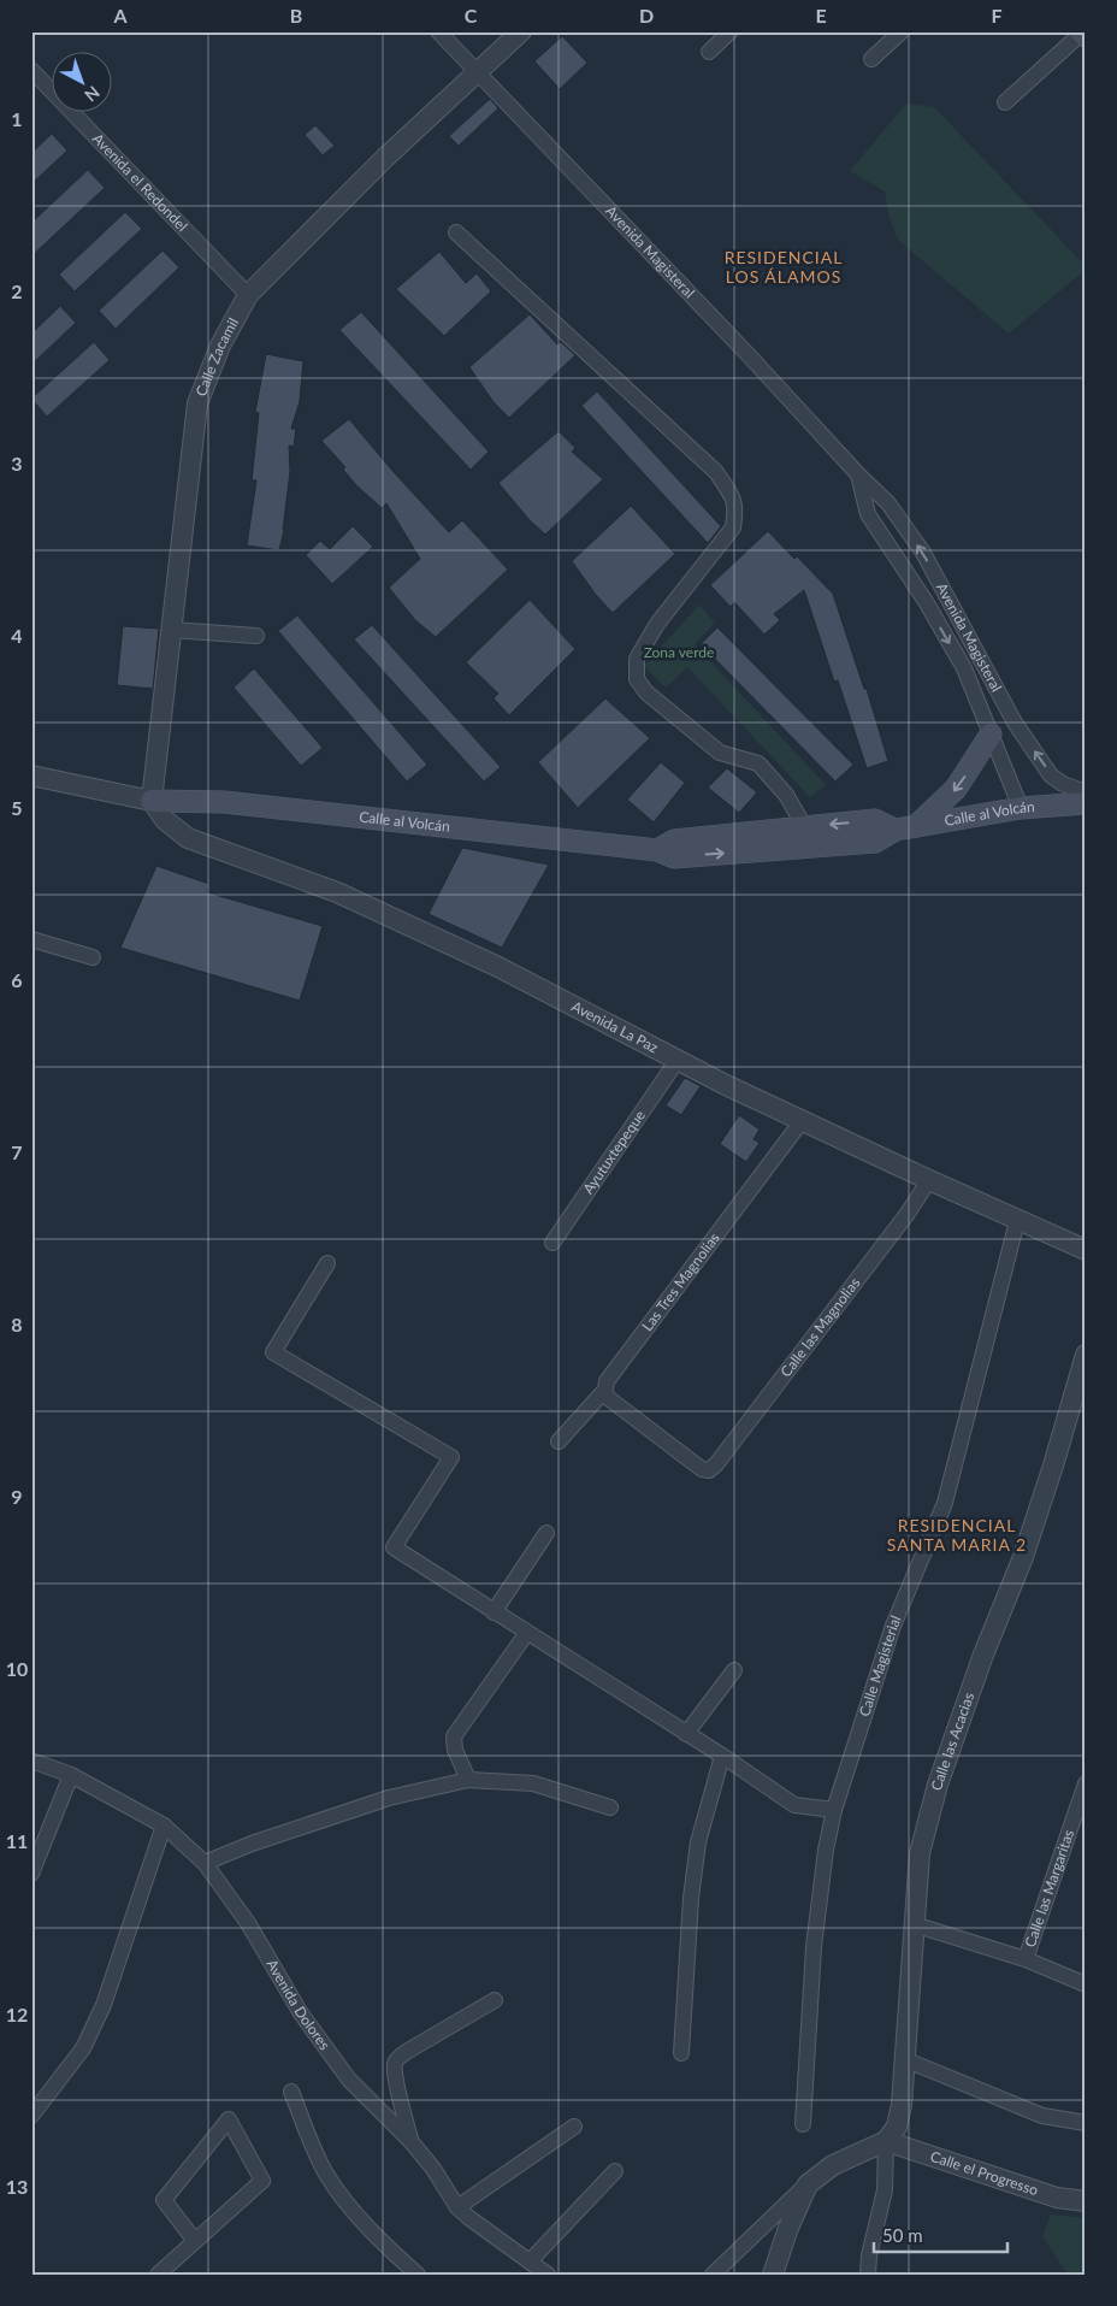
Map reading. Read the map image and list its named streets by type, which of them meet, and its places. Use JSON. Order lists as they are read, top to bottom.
{
  "streets": {
    "main road": ["Calle al Volcán"],
    "street": [
      "Avenida el Redondel",
      "Avenida Magisteral",
      "Calle Zacamil",
      "Avenida La Paz",
      "Ayutuxtepeque",
      "Las Tres Magnolias",
      "Calle las Magnolias",
      "Calle Magisterial",
      "Calle las Acacias",
      "Calle las Margaritas",
      "Avenida Dolores",
      "Calle el Progresso"
    ]
  },
  "crossings": [
    ["Avenida el Redondel", "Calle Zacamil"],
    ["Avenida Magisteral", "Calle Zacamil"],
    ["Avenida Magisteral", "Calle al Volcán"],
    ["Calle Zacamil", "Calle al Volcán"],
    ["Calle Zacamil", "Avenida La Paz"],
    ["Calle al Volcán", "Avenida La Paz"],
    ["Avenida La Paz", "Ayutuxtepeque"],
    ["Avenida La Paz", "Las Tres Magnolias"],
    ["Avenida La Paz", "Calle las Magnolias"],
    ["Avenida La Paz", "Calle Magisterial"],
    ["Las Tres Magnolias", "Calle las Magnolias"],
    ["Calle las Acacias", "Calle el Progresso"]
  ],
  "districts": ["RESIDENCIAL LOS ÁLAMOS", "RESIDENCIAL SANTA MARIA 2"],
  "parks": ["Zona verde"],
  "scale_bar": "50 m",
  "north": "bottom right",
  "grid": {
    "columns": [
      "A",
      "B",
      "C",
      "D",
      "E",
      "F"
    ],
    "rows": [
      "1",
      "2",
      "3",
      "4",
      "5",
      "6",
      "7",
      "8",
      "9",
      "10",
      "11",
      "12",
      "13"
    ]
  }
}
